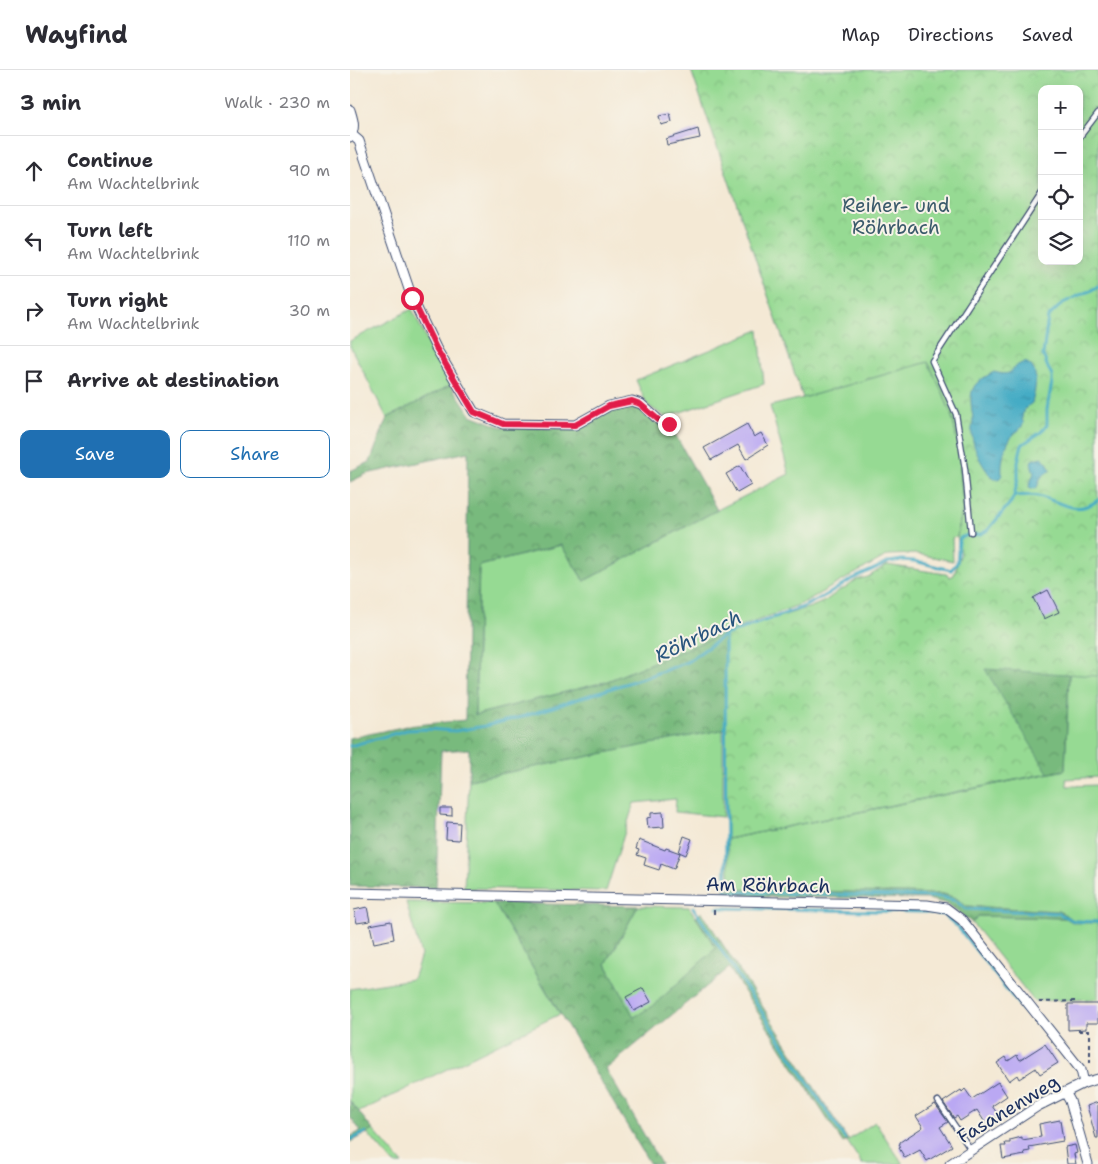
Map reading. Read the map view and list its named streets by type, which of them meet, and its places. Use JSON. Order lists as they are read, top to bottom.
{
  "streets": {
    "street": ["Am Röhrbach", "Fasanenweg"]
  },
  "crossings": [
    ["Am Röhrbach", "Fasanenweg"]
  ],
  "water": ["Röhrbach"],
  "parks": ["Reiher- und Röhrbach"],
  "page": {
    "header": "Wayfind",
    "nav": ["Map", "Directions", "Saved"],
    "heading": ["3 min", "Walk · 230 m"],
    "map_buttons": ["+", "−"],
    "list": [
      ["Continue", "Am Wachtelbrink", "90 m"],
      ["Turn left", "Am Wachtelbrink", "110 m"],
      ["Turn right", "Am Wachtelbrink", "30 m"],
      "Arrive at destination"
    ],
    "buttons": ["Save", "Share"]
  }
}
